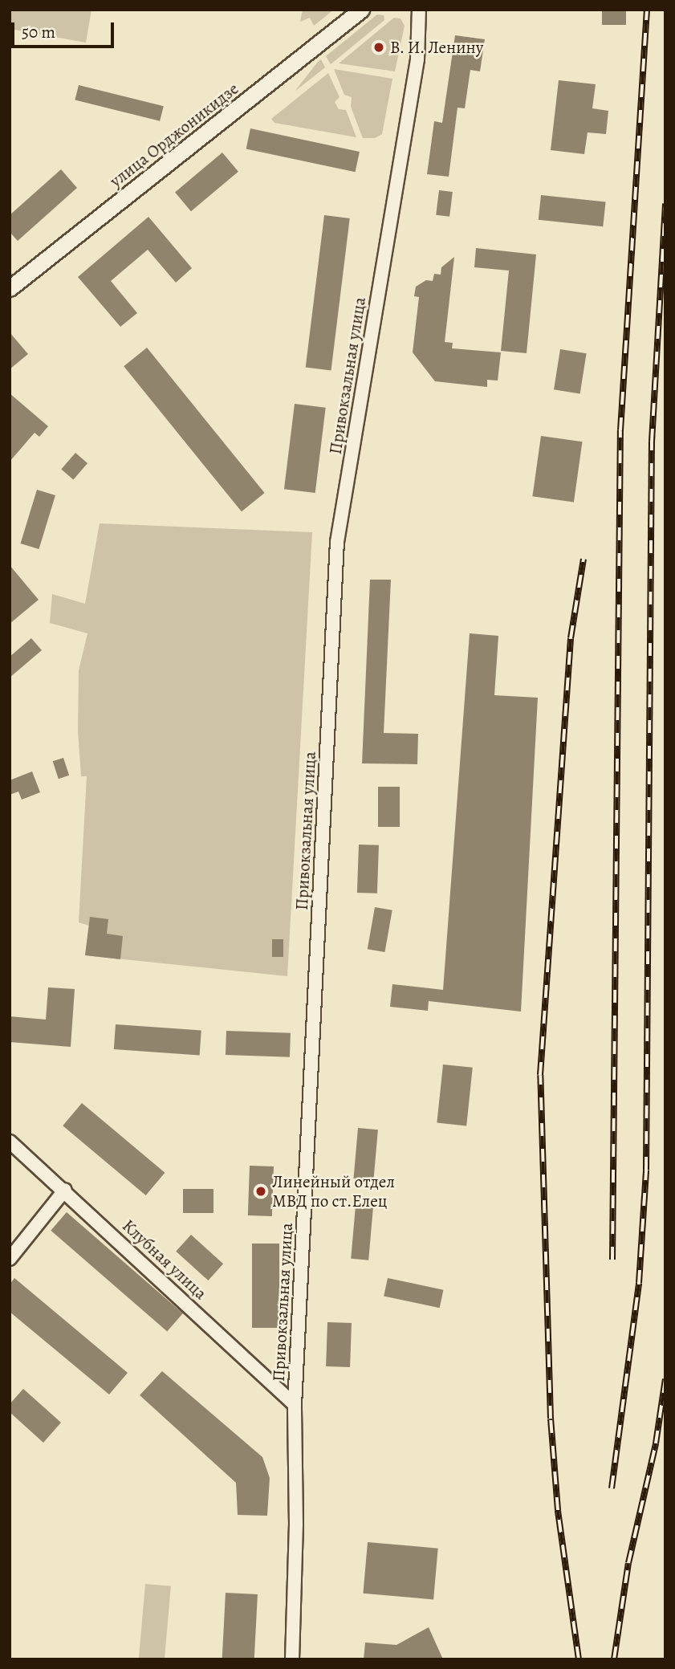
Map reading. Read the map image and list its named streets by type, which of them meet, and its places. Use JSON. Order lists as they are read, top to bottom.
{
  "streets": {
    "street": ["улица Орджоникидзе", "Привокзальная улица", "Клубная улица"]
  },
  "crossings": [
    ["Привокзальная улица", "Клубная улица"]
  ],
  "places": ["В. И. Ленину", "Линейный отдел МВД по ст.Елец"],
  "scale_bar": "50 m"
}
